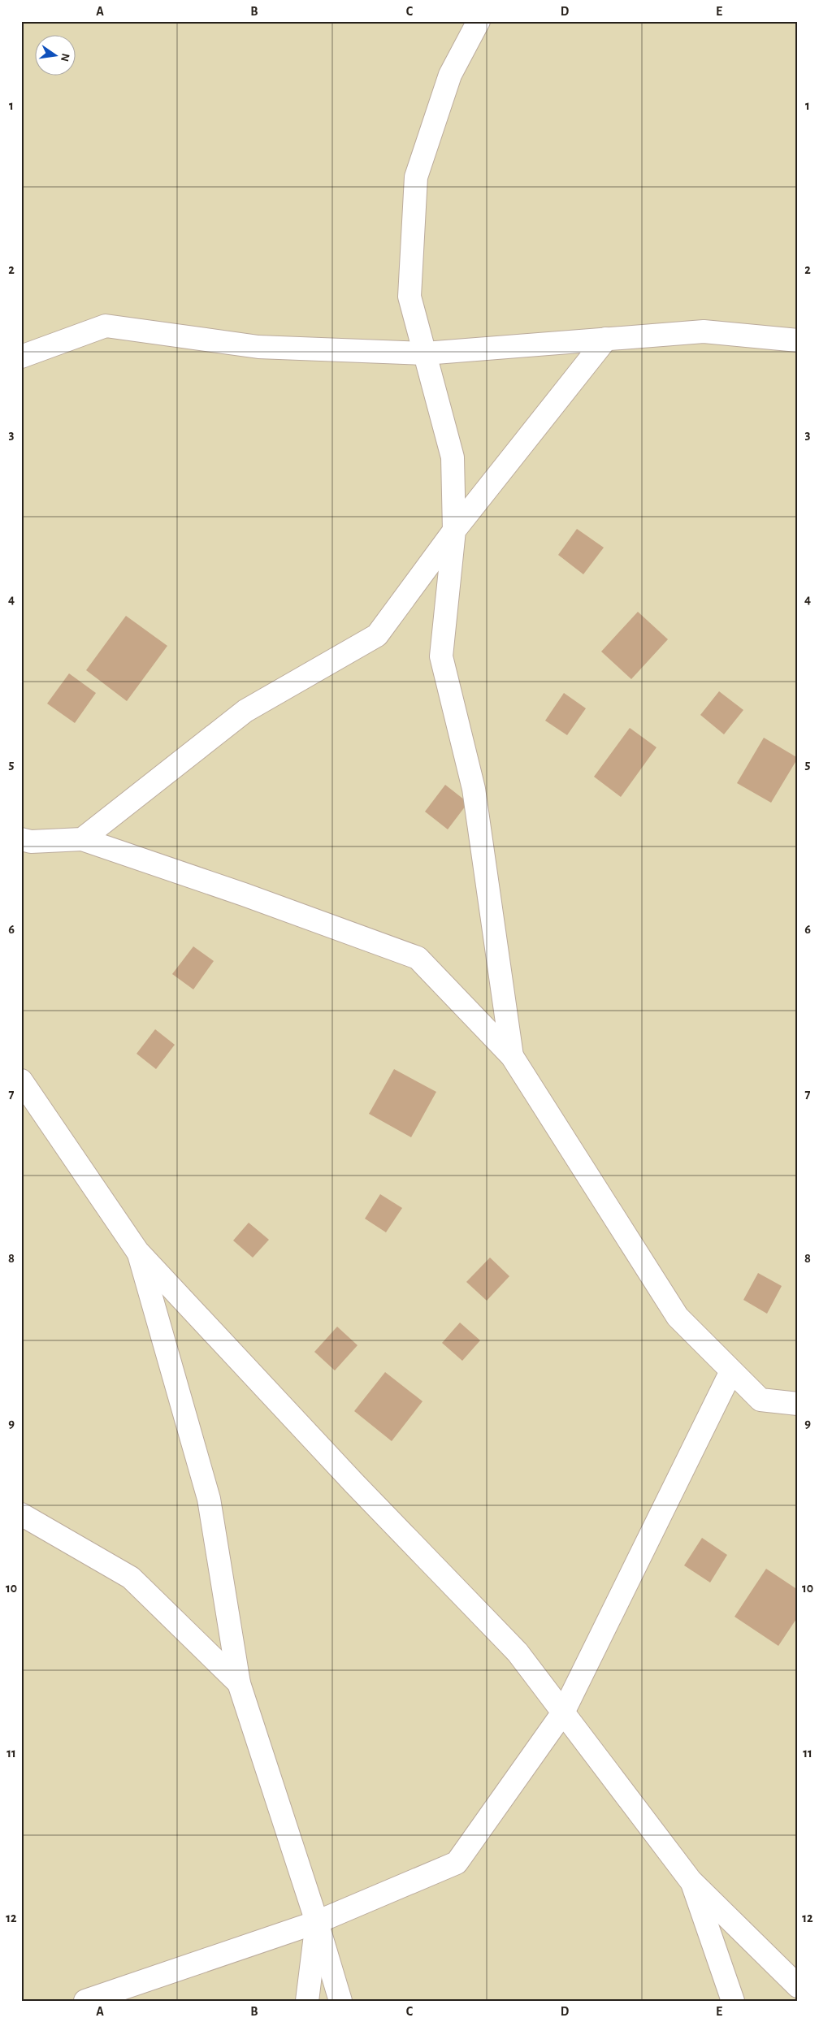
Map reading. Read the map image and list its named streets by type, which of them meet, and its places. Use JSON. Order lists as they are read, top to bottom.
{
  "north": "right",
  "grid": {
    "columns": [
      "A",
      "B",
      "C",
      "D",
      "E"
    ],
    "rows": [
      "1",
      "2",
      "3",
      "4",
      "5",
      "6",
      "7",
      "8",
      "9",
      "10",
      "11",
      "12"
    ]
  }
}
